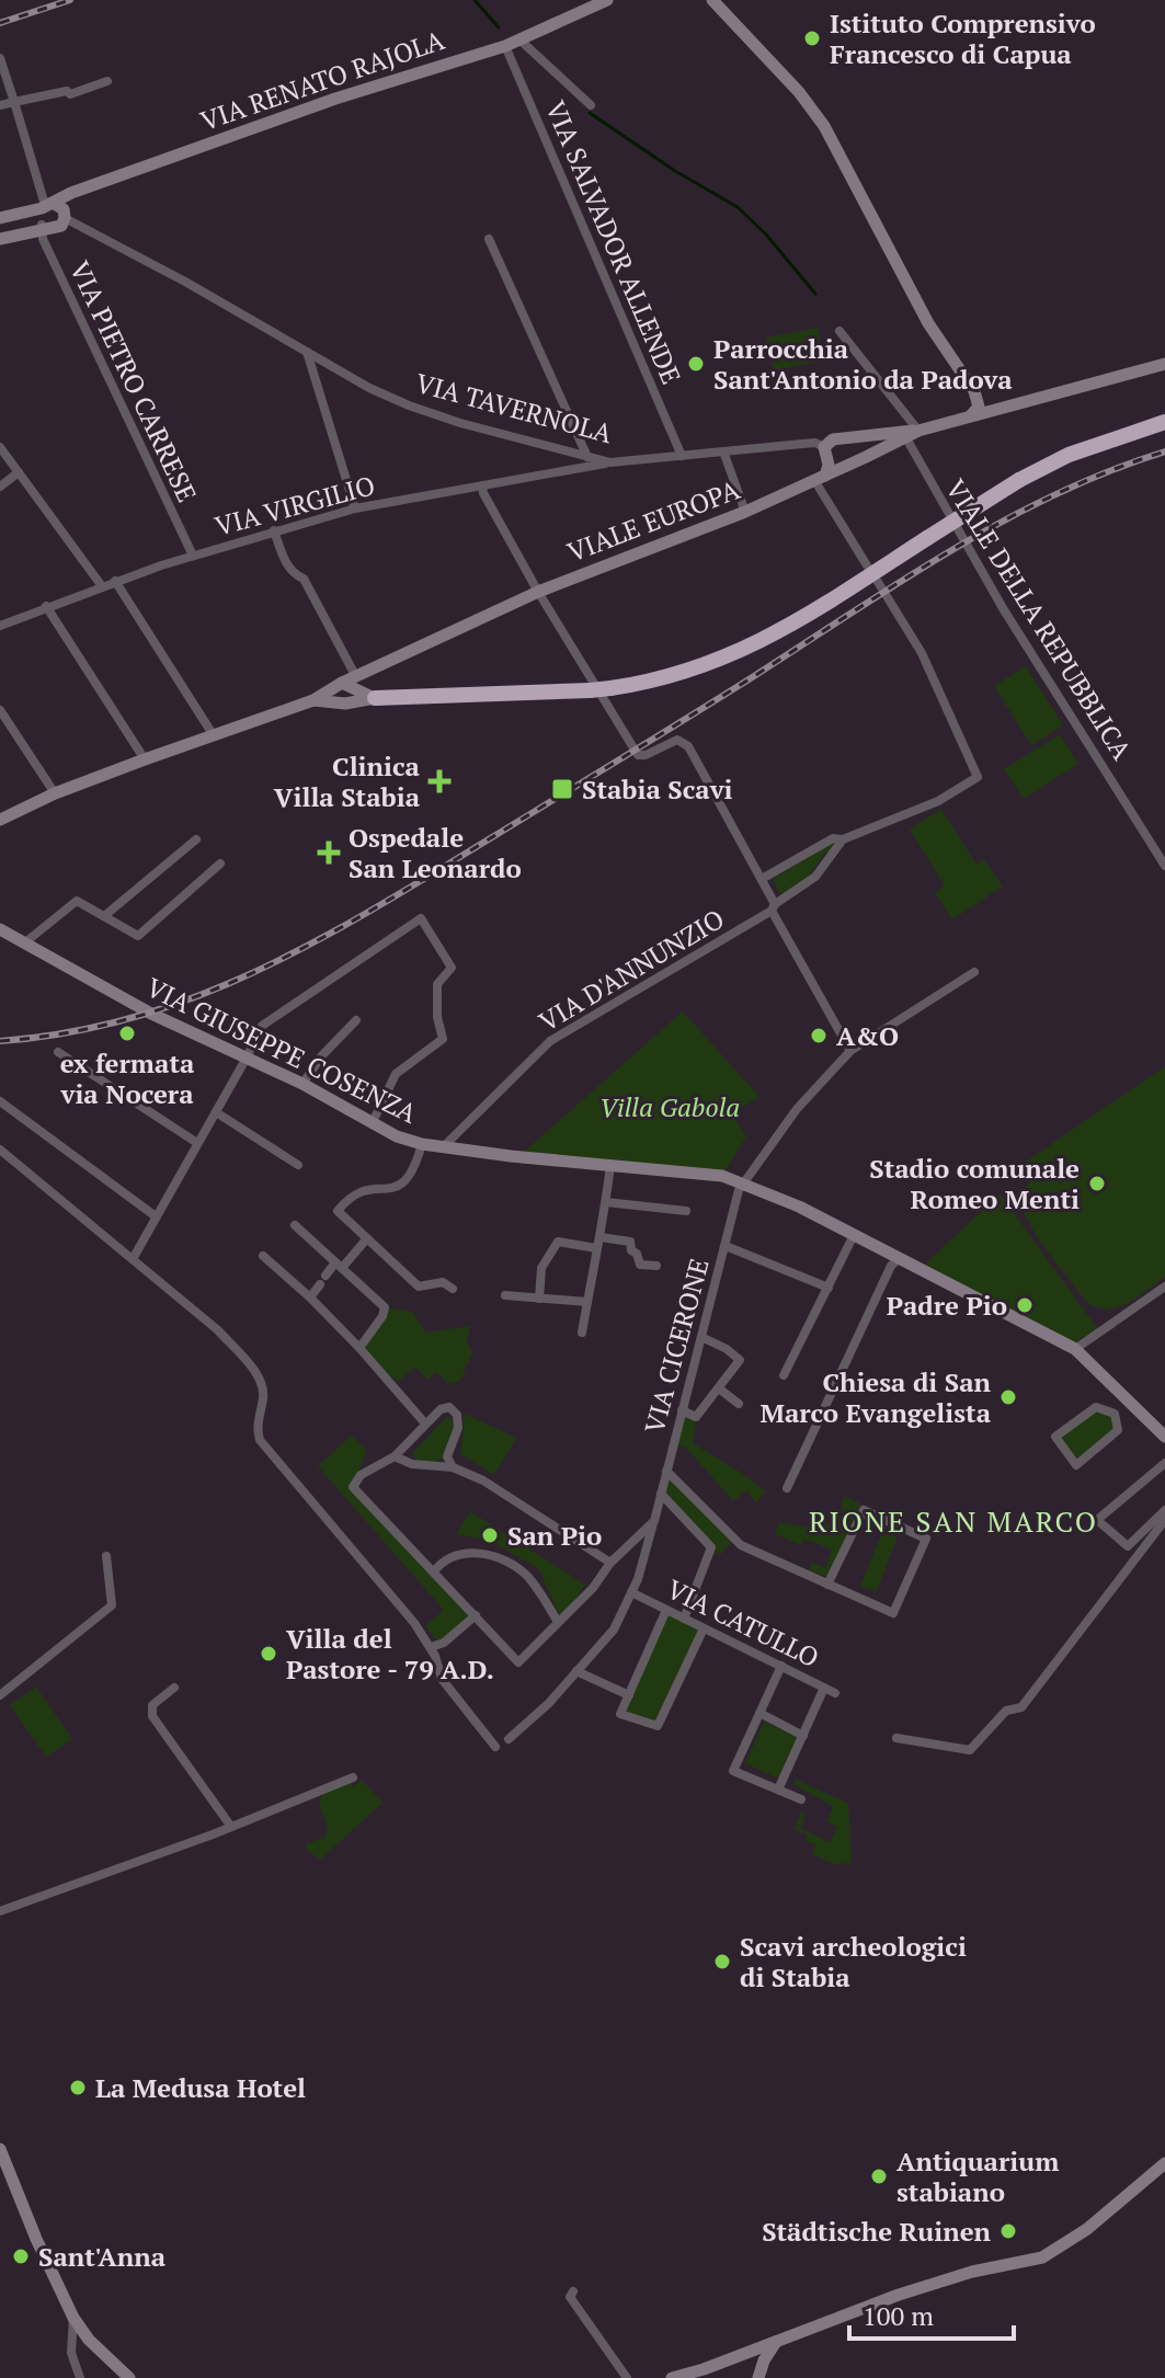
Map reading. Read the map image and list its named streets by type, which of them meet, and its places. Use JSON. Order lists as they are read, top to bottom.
{
  "streets": {
    "main road": [
      "VIA RENATO RAJOLA",
      "VIA TAVERNOLA",
      "VIALE EUROPA",
      "VIA GIUSEPPE COSENZA"
    ],
    "street": [
      "VIA SALVADOR ALLENDE",
      "VIA PIETRO CARRESE",
      "VIA VIRGILIO",
      "VIALE DELLA REPUBBLICA",
      "VIA D'ANNUNZIO",
      "VIA CICERONE",
      "VIA CATULLO"
    ]
  },
  "crossings": [
    ["VIA RENATO RAJOLA", "VIA SALVADOR ALLENDE"],
    ["VIA RENATO RAJOLA", "VIA PIETRO CARRESE"],
    ["VIA RENATO RAJOLA", "VIA TAVERNOLA"],
    ["VIA SALVADOR ALLENDE", "VIA TAVERNOLA"],
    ["VIA PIETRO CARRESE", "VIA TAVERNOLA"],
    ["VIA PIETRO CARRESE", "VIA VIRGILIO"],
    ["VIA TAVERNOLA", "VIA VIRGILIO"],
    ["VIA TAVERNOLA", "VIALE EUROPA"],
    ["VIA TAVERNOLA", "VIALE DELLA REPUBBLICA"],
    ["VIALE EUROPA", "VIALE DELLA REPUBBLICA"],
    ["VIA D'ANNUNZIO", "VIA GIUSEPPE COSENZA"],
    ["VIA GIUSEPPE COSENZA", "VIA CICERONE"],
    ["VIA CICERONE", "VIA CATULLO"]
  ],
  "districts": ["RIONE SAN MARCO"],
  "parks": ["Villa Gabola"],
  "places": {
    "other": [
      "Istituto Comprensivo Francesco di Capua",
      "Parrocchia Sant'Antonio da Padova",
      "ex fermata via Nocera",
      "A&O",
      "Stadio comunale Romeo Menti",
      "Padre Pio",
      "Chiesa di San Marco Evangelista",
      "San Pio",
      "Villa del Pastore - 79 A.D.",
      "Scavi archeologici di Stabia",
      "La Medusa Hotel",
      "Antiquarium stabiano",
      "Städtische Ruinen",
      "Sant'Anna"
    ],
    "health": ["Clinica Villa Stabia", "Ospedale San Leonardo"],
    "transit": ["Stabia Scavi"]
  },
  "scale_bar": "100 m"
}
